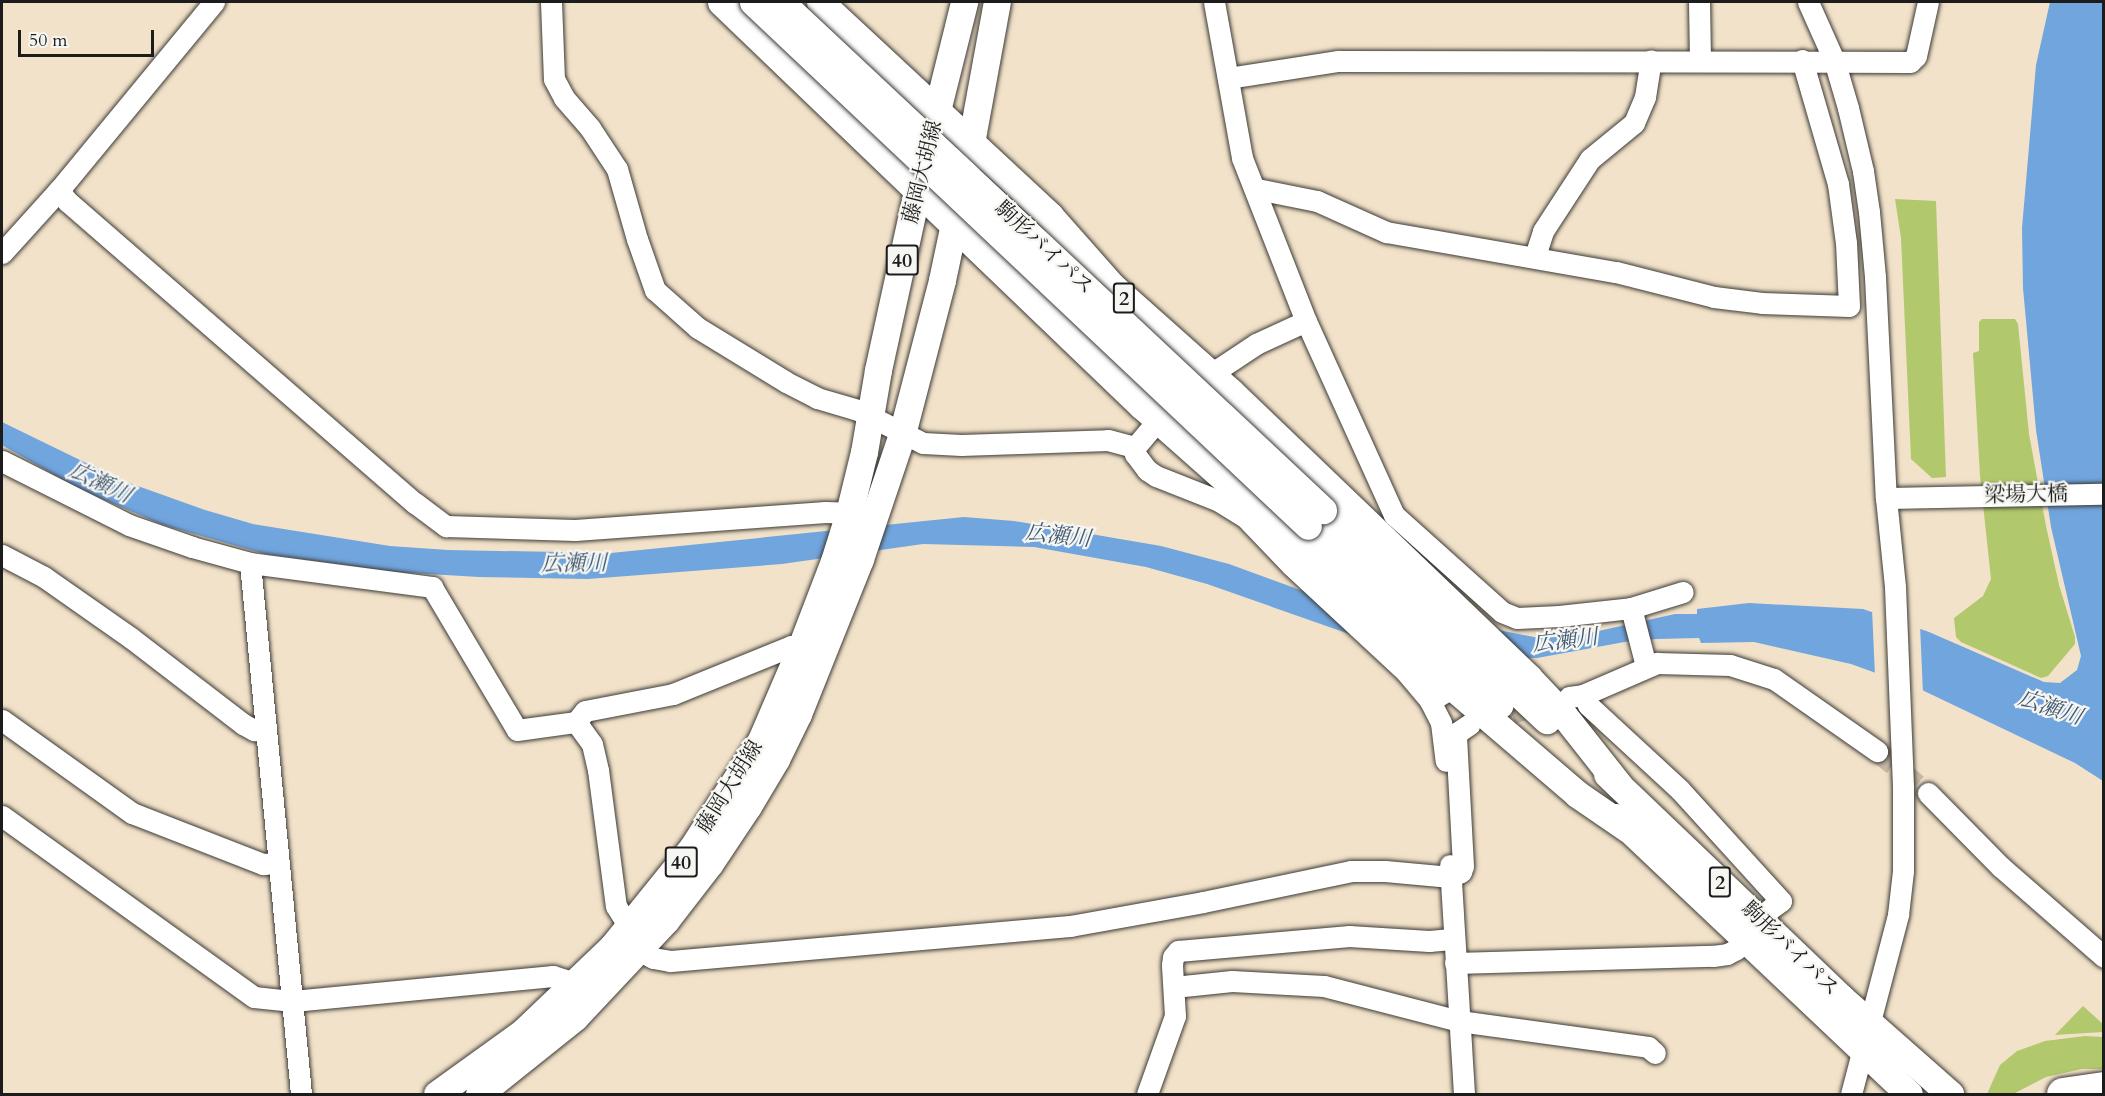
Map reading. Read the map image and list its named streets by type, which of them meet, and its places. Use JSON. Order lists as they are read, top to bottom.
{
  "streets": {
    "main road": [
      "藤岡大胡線",
      "駒形バイパス",
      "40",
      "2"
    ],
    "street": ["梁場大橋"]
  },
  "crossings": [
    ["藤岡大胡線", "40"],
    ["藤岡大胡線", "2"],
    ["駒形バイパス", "2"]
  ],
  "water": ["広瀬川"],
  "scale_bar": "50 m"
}
